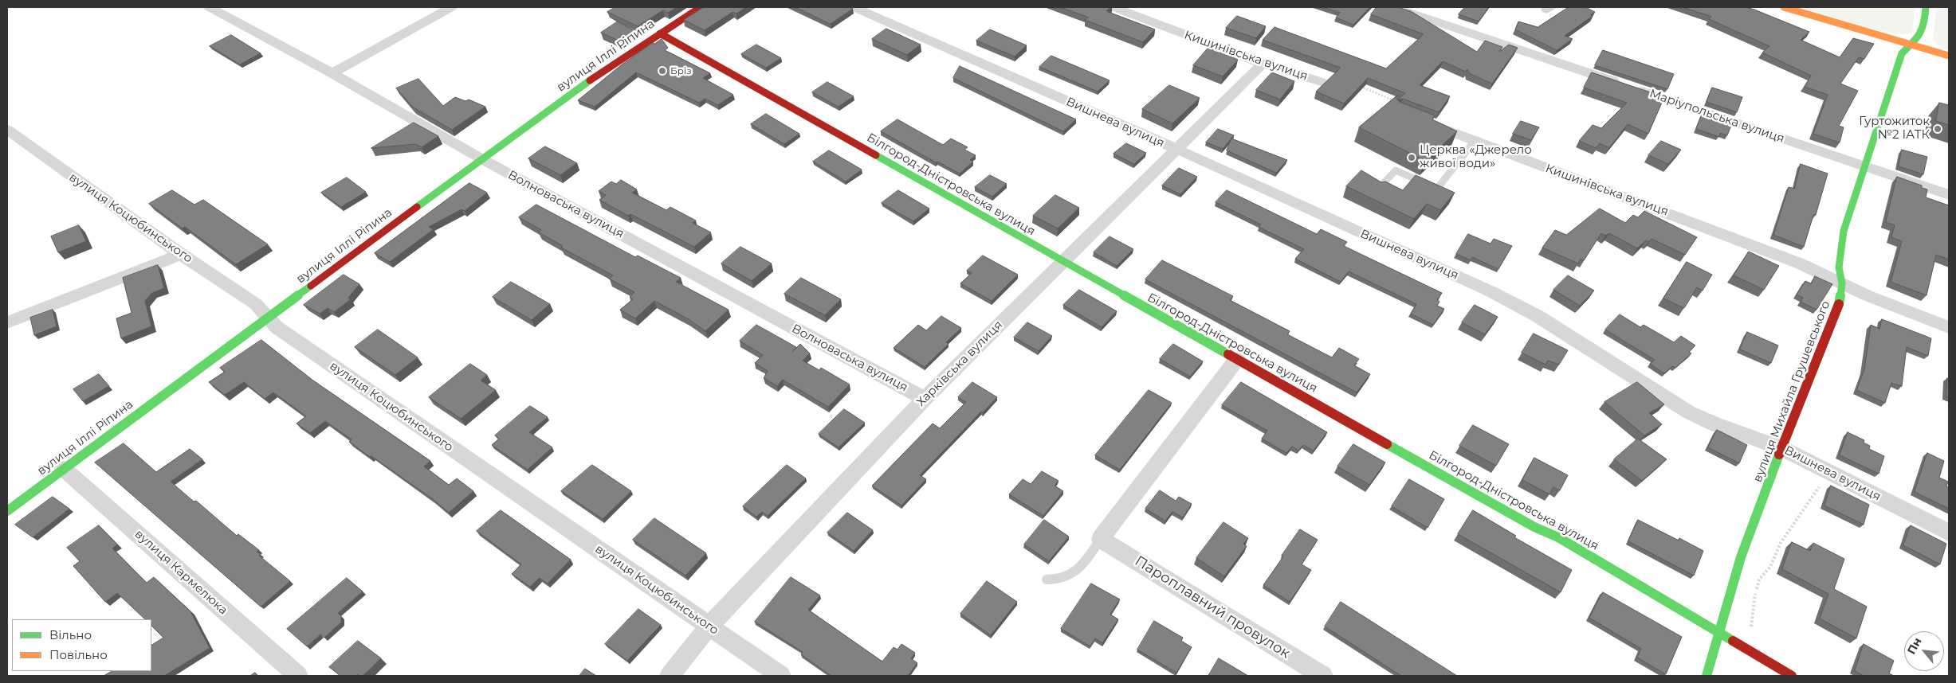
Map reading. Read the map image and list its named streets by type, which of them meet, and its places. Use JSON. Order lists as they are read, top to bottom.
{
  "streets": {
    "street": [
      "вулиця Іллі Ріпина",
      "Кишинівська вулиця",
      "Маріупольська вулиця",
      "Вишнева вулиця",
      "Білгород-Дністровська вулиця",
      "Волноваська вулиця",
      "вулиця Коцюбинського",
      "Харківська вулиця",
      "вулиця Михайла Грушевського",
      "вулиця Кармелюка",
      "Пароплавний провулок"
    ]
  },
  "crossings": [
    ["вулиця Іллі Ріпина", "Білгород-Дністровська вулиця"],
    ["вулиця Іллі Ріпина", "Волноваська вулиця"],
    ["вулиця Іллі Ріпина", "вулиця Коцюбинського"],
    ["вулиця Іллі Ріпина", "вулиця Кармелюка"],
    ["Кишинівська вулиця", "Харківська вулиця"],
    ["Кишинівська вулиця", "вулиця Михайла Грушевського"],
    ["Маріупольська вулиця", "вулиця Михайла Грушевського"],
    ["Вишнева вулиця", "Харківська вулиця"],
    ["Вишнева вулиця", "вулиця Михайла Грушевського"],
    ["Білгород-Дністровська вулиця", "Харківська вулиця"],
    ["Білгород-Дністровська вулиця", "вулиця Михайла Грушевського"],
    ["Волноваська вулиця", "Харківська вулиця"],
    ["вулиця Коцюбинського", "Харківська вулиця"]
  ],
  "places": ["Бріз", "Гуртожиток №2 ІАТК", "Церква «Джерело живої води»"],
  "legend": ["Вільно", "Повільно"],
  "north": "top left"
}
